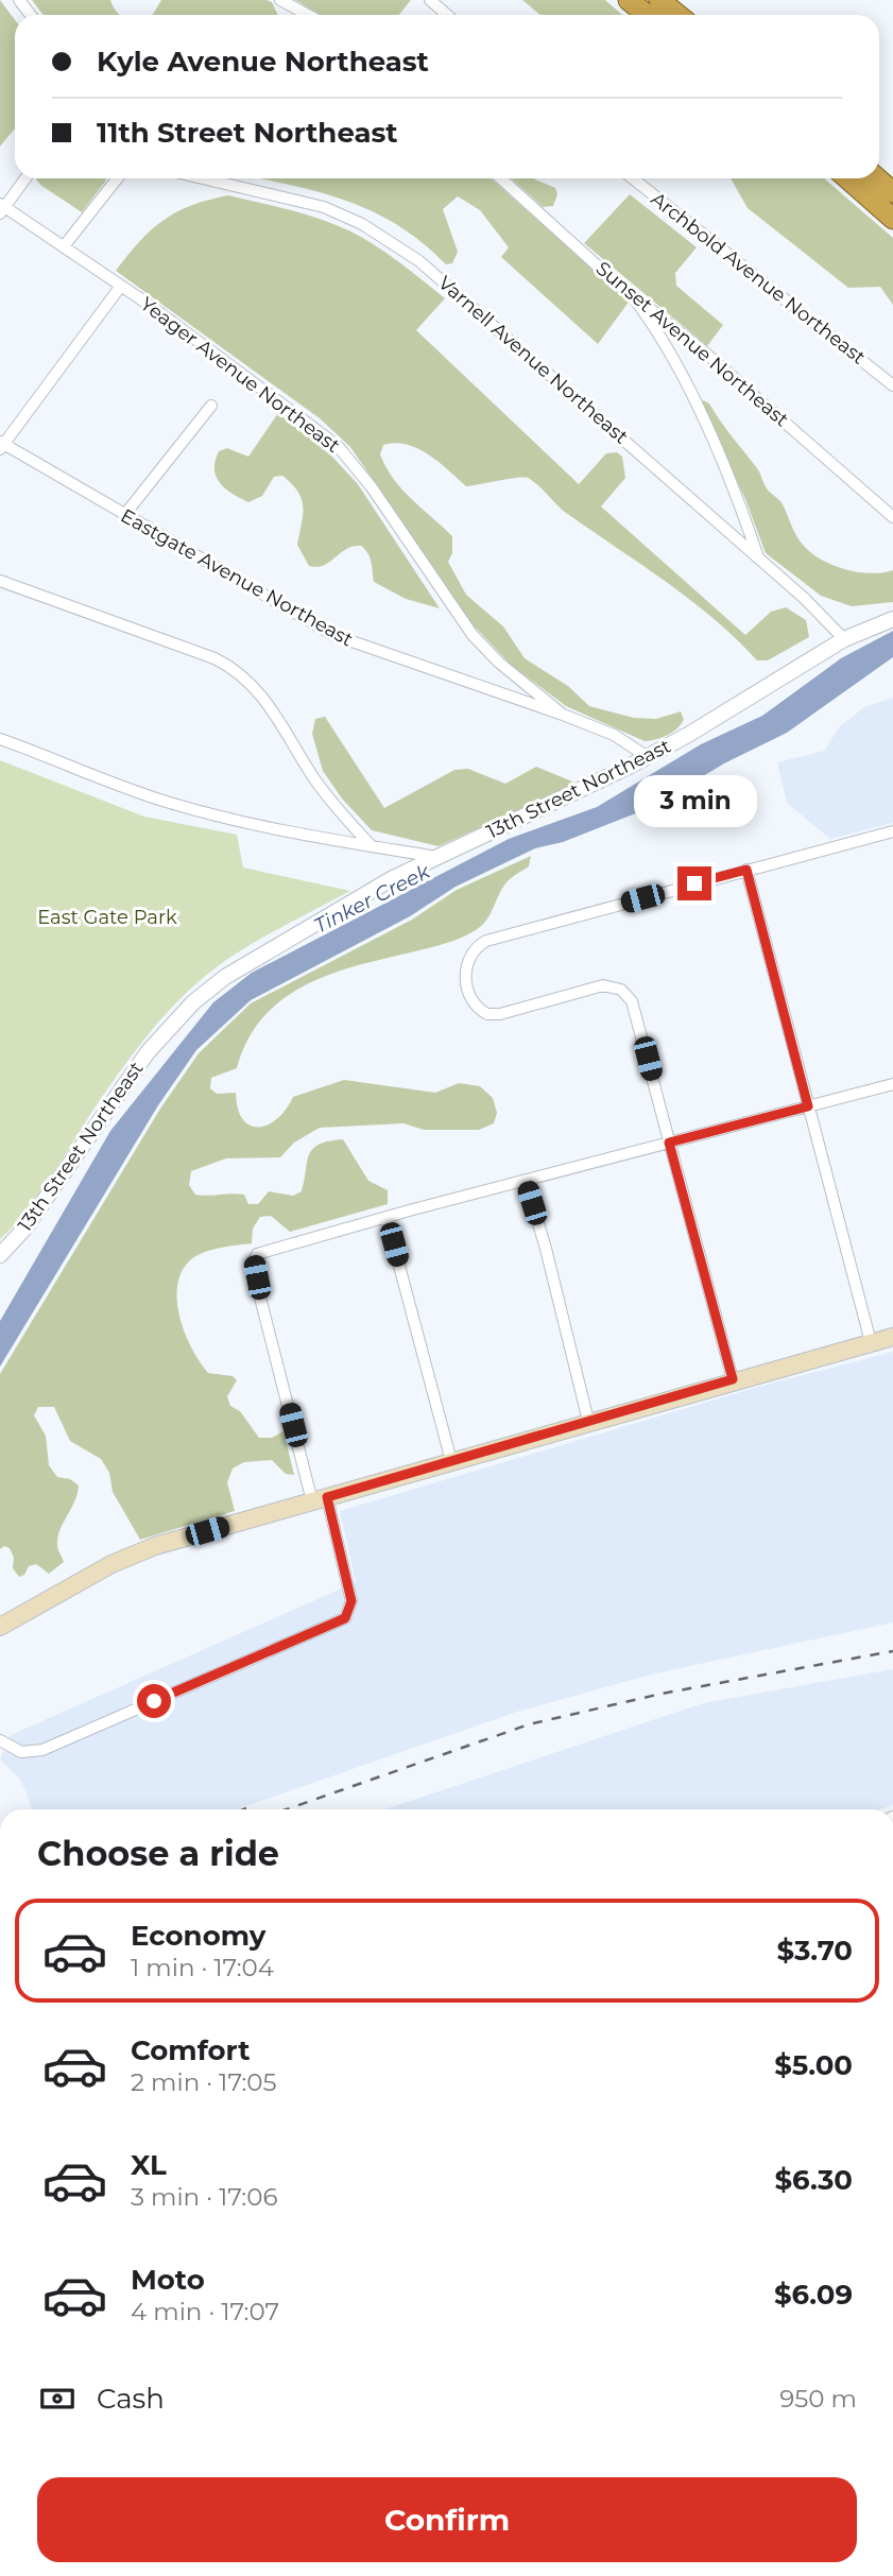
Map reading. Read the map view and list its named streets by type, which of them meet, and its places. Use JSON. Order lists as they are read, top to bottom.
{
  "streets": {
    "street": [
      "Archbold Avenue Northeast",
      "Sunset Avenue Northeast",
      "Varnell Avenue Northeast",
      "Yeager Avenue Northeast",
      "Eastgate Avenue Northeast",
      "13th Street Northeast"
    ]
  },
  "crossings": [
    ["Varnell Avenue Northeast", "13th Street Northeast"],
    ["Yeager Avenue Northeast", "Eastgate Avenue Northeast"],
    ["Eastgate Avenue Northeast", "13th Street Northeast"]
  ],
  "water": ["Tinker Creek"],
  "parks": ["East Gate Park"],
  "page": {
    "banner": ["Kyle Avenue Northeast", "11th Street Northeast"],
    "bubble": "3 min",
    "heading": "Choose a ride",
    "list": [
      {
        "name": "Economy",
        "note": "1 min · 17:04",
        "value": "$3.70"
      },
      {
        "name": "Comfort",
        "note": "2 min · 17:05",
        "value": "$5.00"
      },
      {
        "name": "XL",
        "note": "3 min · 17:06",
        "value": "$6.30"
      },
      {
        "name": "Moto",
        "note": "4 min · 17:07",
        "value": "$6.09"
      }
    ],
    "pay": ["Cash", "950 m"],
    "buttons": "Confirm"
  }
}
